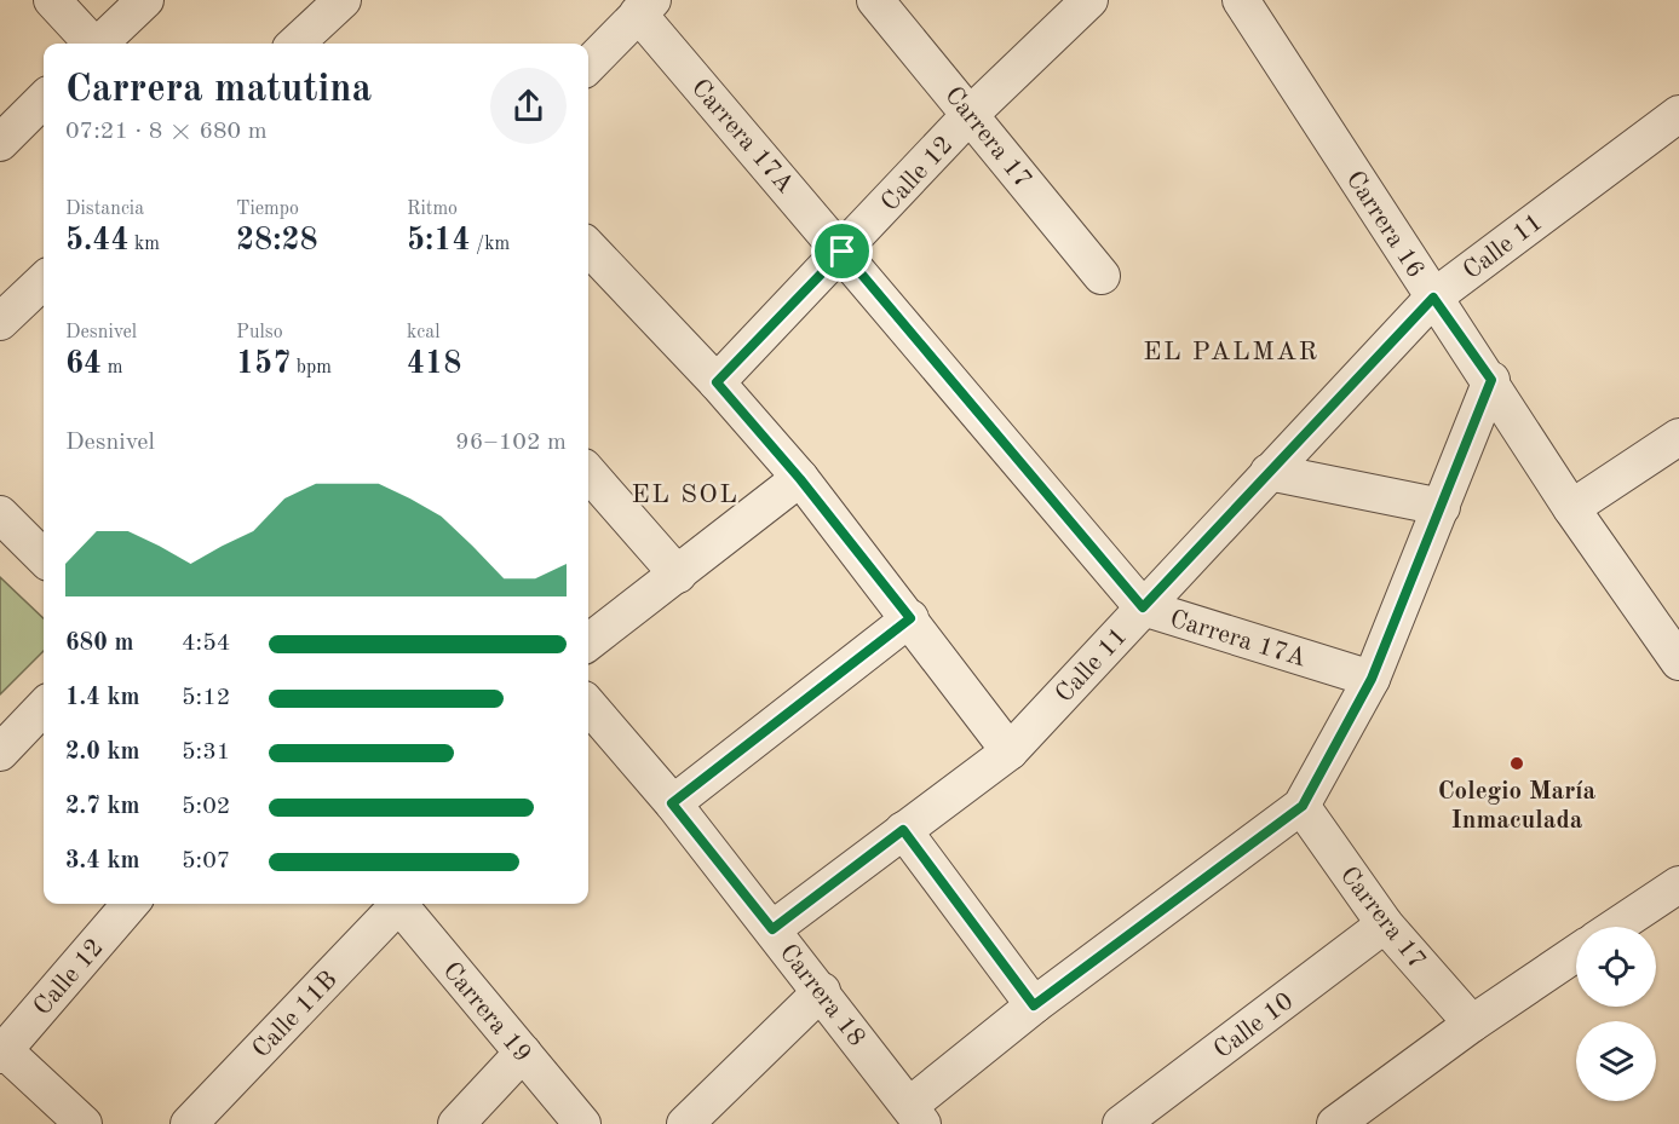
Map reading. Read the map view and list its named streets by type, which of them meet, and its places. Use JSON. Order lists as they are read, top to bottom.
{
  "streets": {
    "street": [
      "Carrera 17A",
      "Carrera 17",
      "Calle 12",
      "Carrera 16",
      "Calle 11",
      "Carrera 18",
      "Carrera 19",
      "Calle 11B",
      "Calle 10"
    ]
  },
  "crossings": [
    ["Carrera 17A", "Calle 12"],
    ["Carrera 17A", "Calle 11"],
    ["Carrera 17", "Calle 12"],
    ["Carrera 17", "Calle 10"],
    ["Carrera 16", "Calle 11"],
    ["Calle 11", "Carrera 18"]
  ],
  "districts": ["EL PALMAR", "EL SOL"],
  "places": ["Colegio María Inmaculada"],
  "page": {
    "heading": ["Carrera matutina", "07:21 · 8 × 680 m"],
    "stats": [
      ["Distancia", "5.44 km"],
      ["Tiempo", "28:28"],
      ["Ritmo", "5:14 /km"],
      ["Desnivel", "64 m"],
      ["Pulso", "157 bpm"],
      ["kcal", "418"]
    ],
    "chart": ["Desnivel", "96–102 m"],
    "list": [
      {
        "name": "680 m",
        "note": "4:54"
      },
      {
        "name": "1.4 km",
        "note": "5:12"
      },
      {
        "name": "2.0 km",
        "note": "5:31"
      },
      {
        "name": "2.7 km",
        "note": "5:02"
      },
      {
        "name": "3.4 km",
        "note": "5:07"
      }
    ]
  }
}
